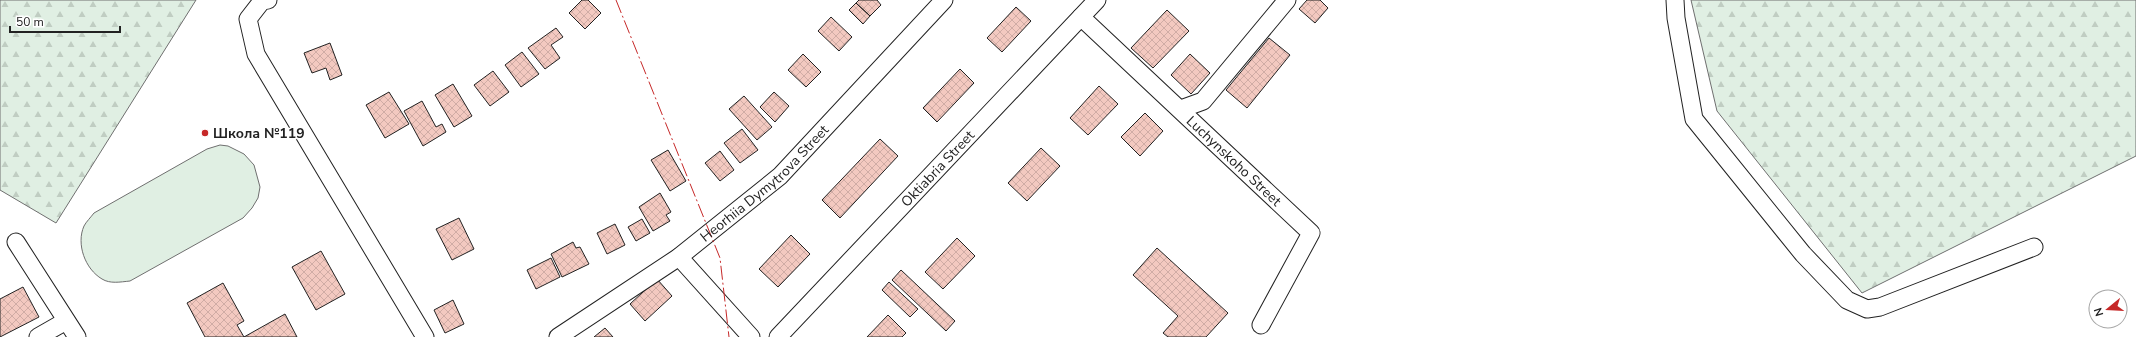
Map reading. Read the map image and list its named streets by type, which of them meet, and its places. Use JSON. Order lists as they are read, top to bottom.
{
  "streets": {
    "street": ["Luchynskoho Street", "Oktiabria Street", "Heorhiia Dymytrova Street"]
  },
  "crossings": [
    ["Luchynskoho Street", "Oktiabria Street"]
  ],
  "places": ["Школа №119"],
  "scale_bar": "50 m",
  "north": "left"
}
